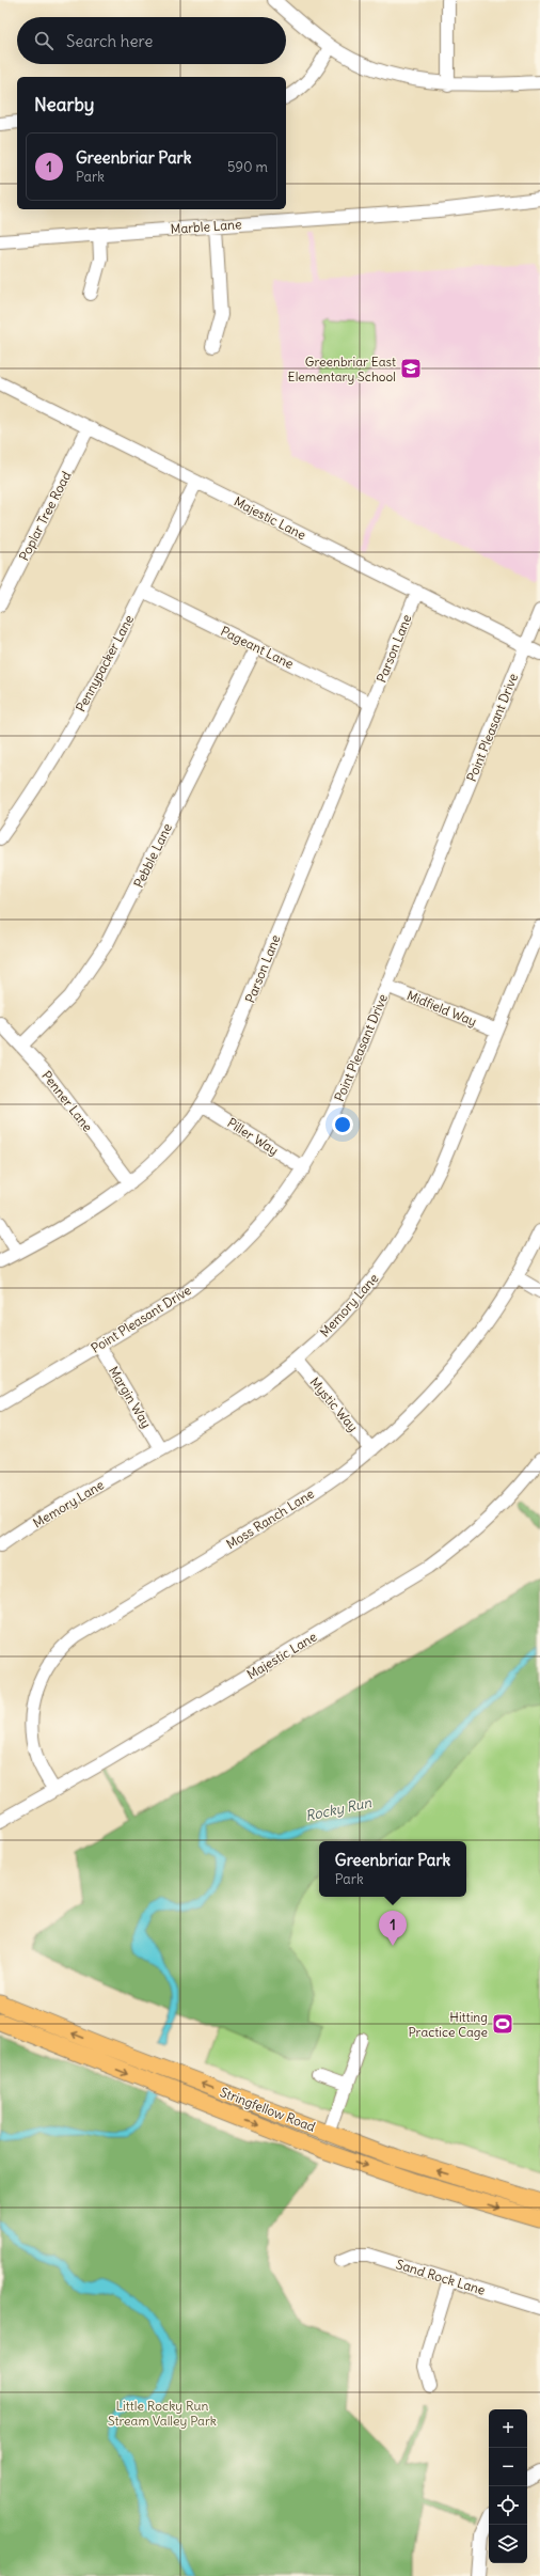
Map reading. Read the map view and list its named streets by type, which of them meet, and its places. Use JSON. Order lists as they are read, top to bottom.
{
  "streets": {
    "main road": ["Stringfellow Road"],
    "street": [
      "Marble Lane",
      "Poplar Tree Road",
      "Majestic Lane",
      "Pageant Lane",
      "Parson Lane",
      "Pennypacker Lane",
      "Point Pleasant Drive",
      "Pebble Lane",
      "Midfield Way",
      "Penner Lane",
      "Piller Way",
      "Memory Lane",
      "Margin Way",
      "Mystic Way",
      "Moss Ranch Lane",
      "Sand Rock Lane"
    ]
  },
  "crossings": [
    ["Poplar Tree Road", "Majestic Lane"],
    ["Majestic Lane", "Parson Lane"],
    ["Majestic Lane", "Pennypacker Lane"],
    ["Majestic Lane", "Point Pleasant Drive"],
    ["Majestic Lane", "Moss Ranch Lane"],
    ["Pageant Lane", "Parson Lane"],
    ["Pageant Lane", "Pennypacker Lane"],
    ["Pageant Lane", "Pebble Lane"],
    ["Parson Lane", "Penner Lane"],
    ["Parson Lane", "Piller Way"],
    ["Point Pleasant Drive", "Midfield Way"],
    ["Point Pleasant Drive", "Piller Way"],
    ["Point Pleasant Drive", "Margin Way"],
    ["Pebble Lane", "Penner Lane"],
    ["Midfield Way", "Memory Lane"],
    ["Memory Lane", "Margin Way"],
    ["Memory Lane", "Mystic Way"],
    ["Mystic Way", "Moss Ranch Lane"]
  ],
  "water": ["Rocky Run"],
  "parks": ["Little Rocky Run Stream Valley Park"],
  "places": {
    "school or university": ["Greenbriar East Elementary School"],
    "sports": ["Hitting Practice Cage"]
  },
  "page": {
    "search": "Search here",
    "heading": "Nearby",
    "list": [
      {
        "mark": "1",
        "name": "Greenbriar Park",
        "note": "Park",
        "value": "590 m"
      }
    ],
    "popup": ["Greenbriar Park", "Park"],
    "pins": "1",
    "map_buttons": ["+", "−"]
  }
}
